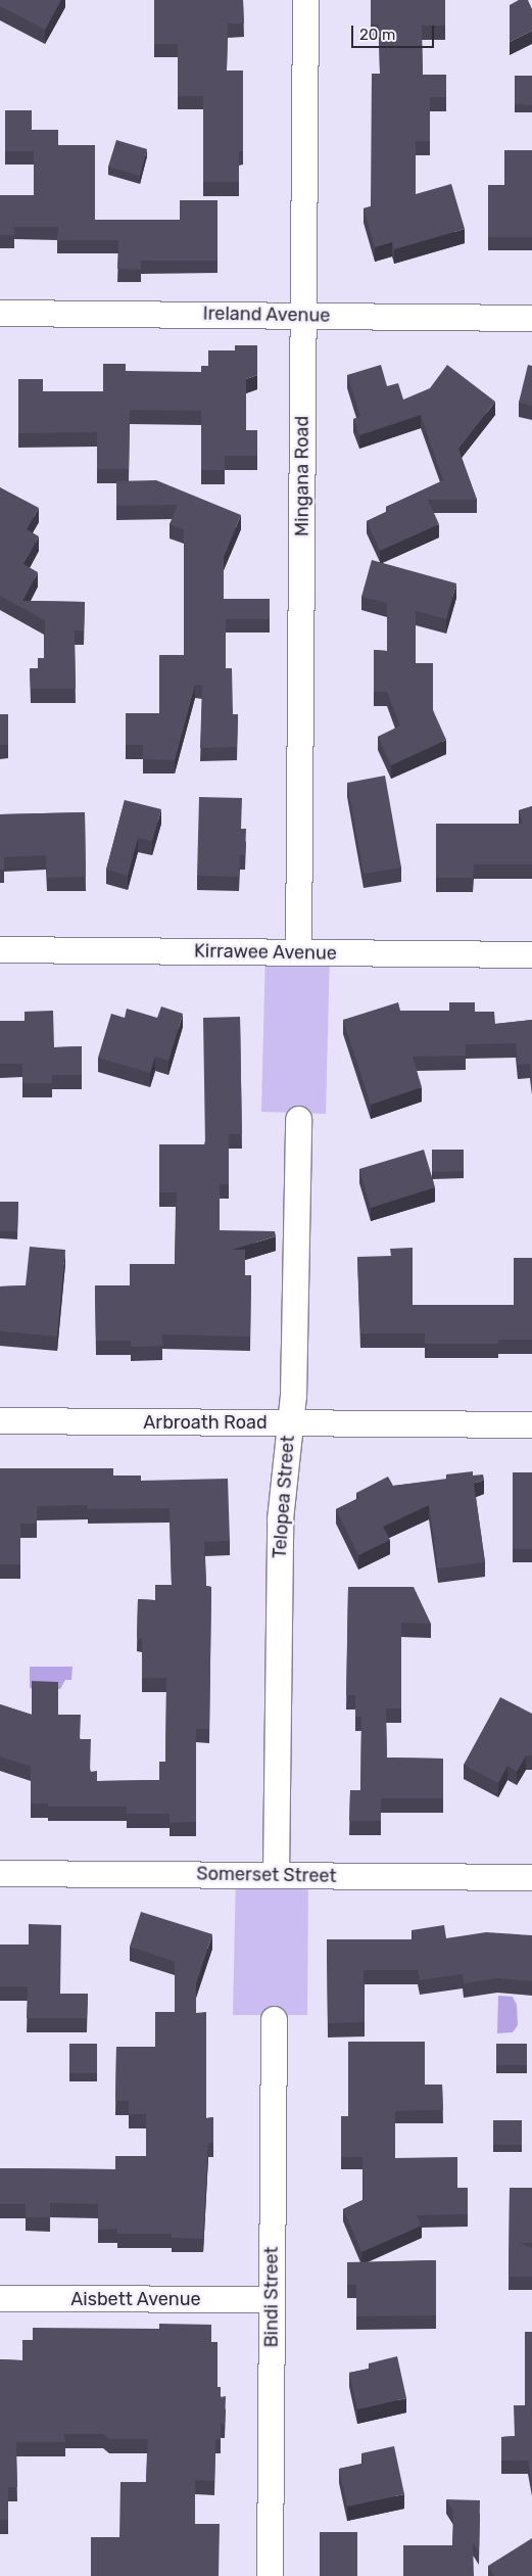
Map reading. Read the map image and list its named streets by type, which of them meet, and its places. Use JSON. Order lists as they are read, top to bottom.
{
  "streets": {
    "street": [
      "Ireland Avenue",
      "Mingana Road",
      "Kirrawee Avenue",
      "Arbroath Road",
      "Telopea Street",
      "Somerset Street",
      "Bindi Street",
      "Aisbett Avenue"
    ]
  },
  "crossings": [
    ["Ireland Avenue", "Mingana Road"],
    ["Mingana Road", "Kirrawee Avenue"],
    ["Arbroath Road", "Telopea Street"],
    ["Telopea Street", "Somerset Street"],
    ["Bindi Street", "Aisbett Avenue"]
  ],
  "scale_bar": "20 m"
}
